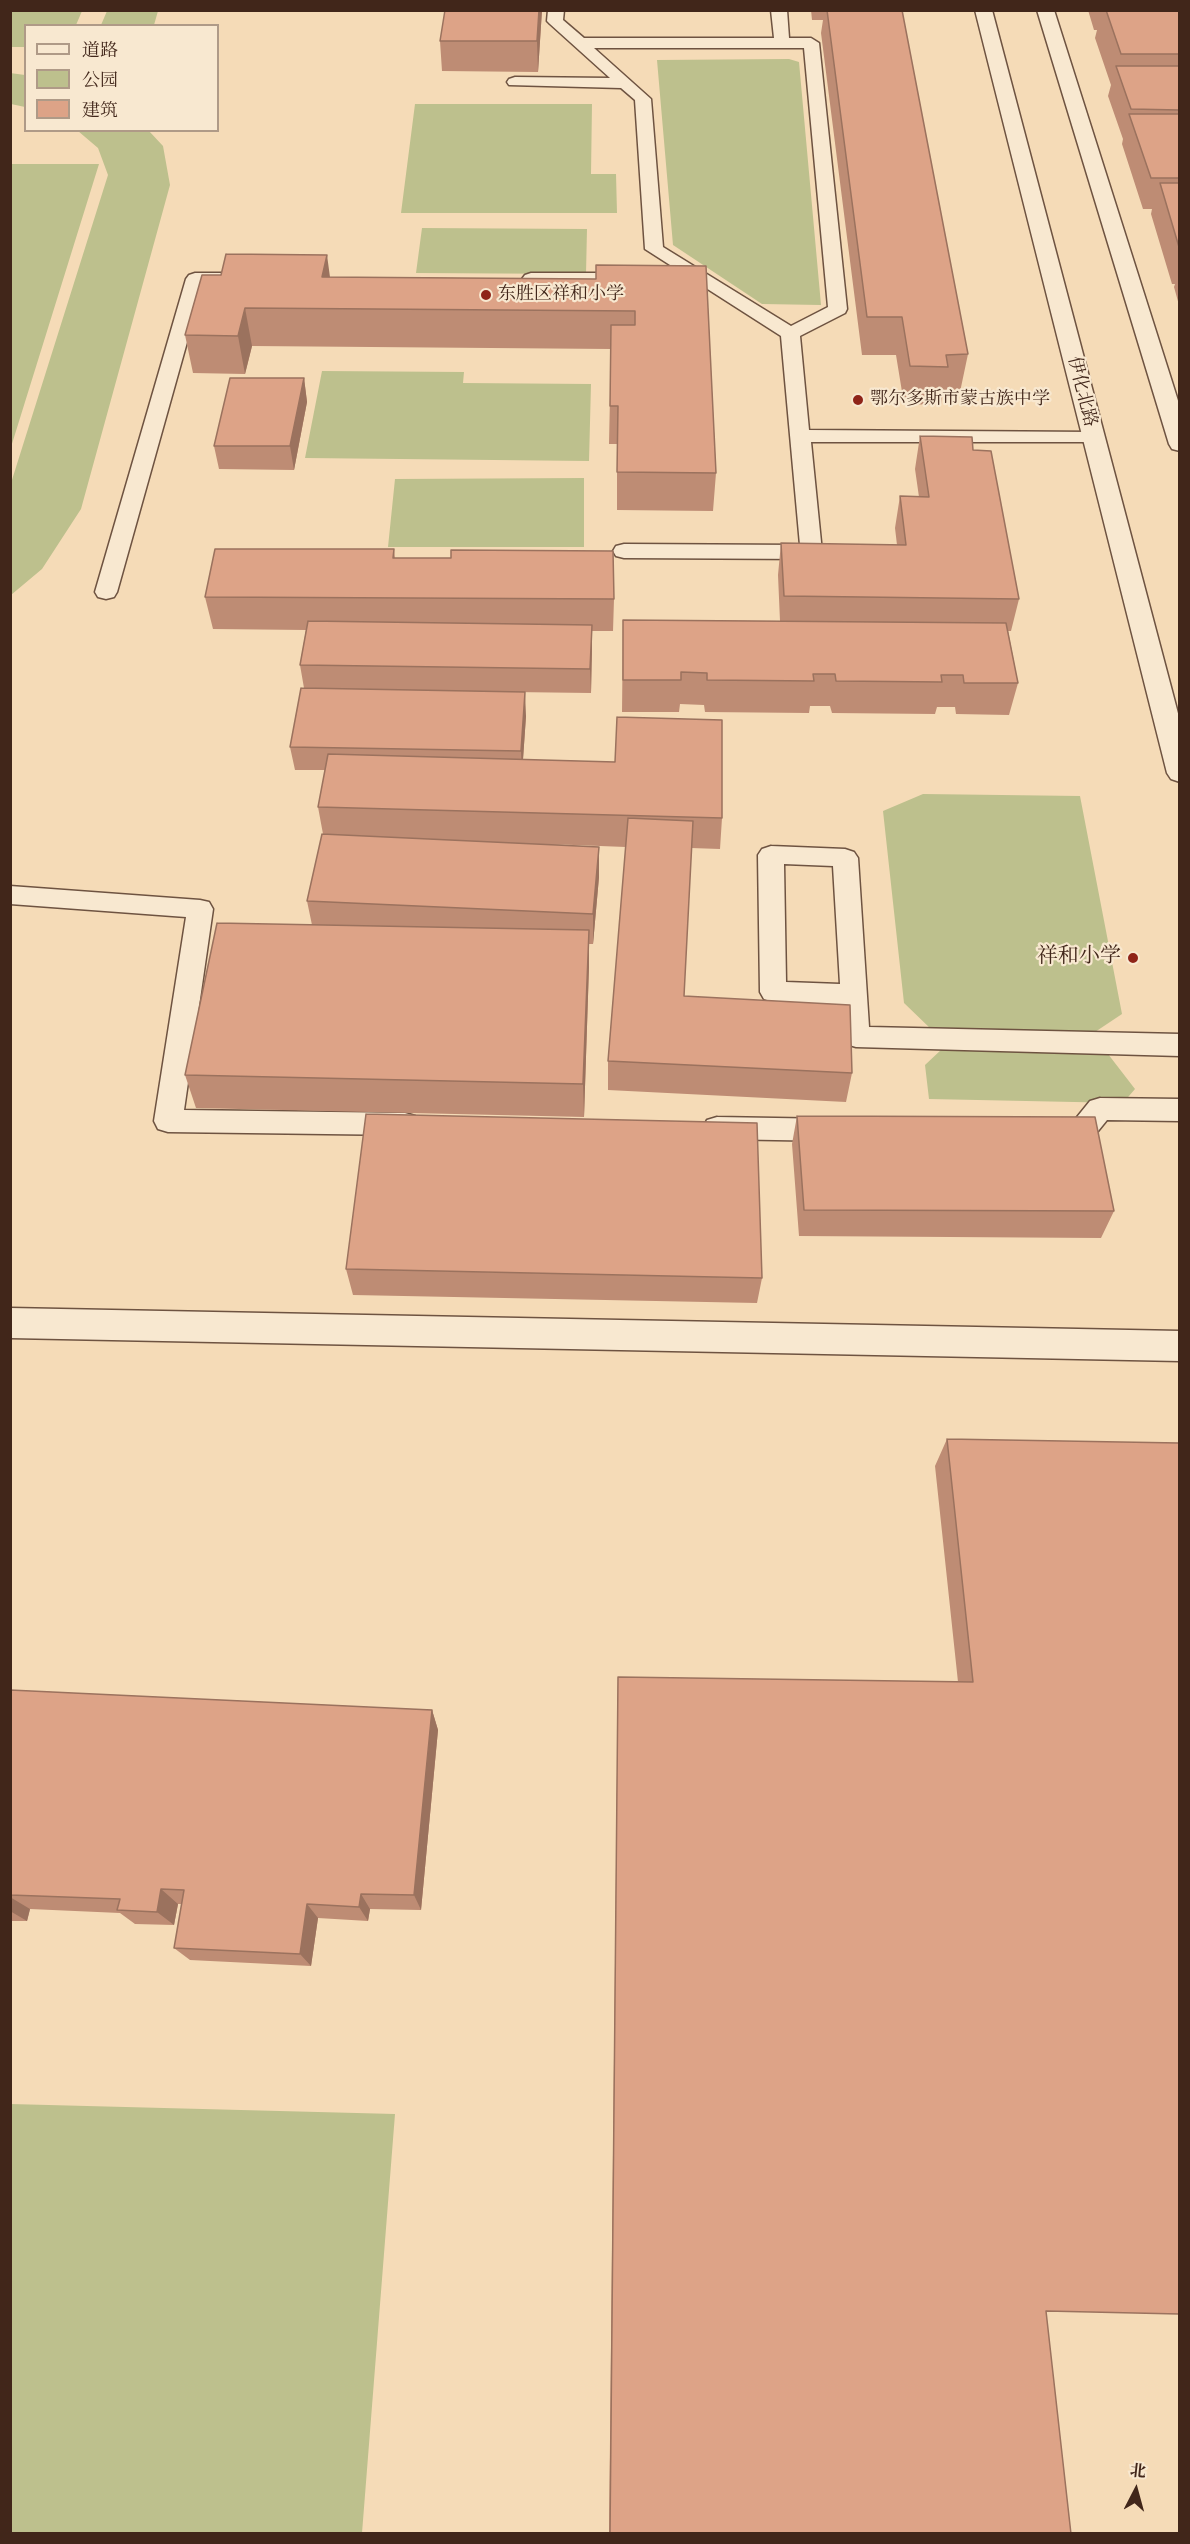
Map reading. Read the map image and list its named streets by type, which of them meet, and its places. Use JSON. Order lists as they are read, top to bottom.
{
  "streets": {
    "street": ["伊化北路"]
  },
  "places": ["东胜区祥和小学", "鄂尔多斯市蒙古族中学", "祥和小学"],
  "legend": ["道路", "公园", "建筑"],
  "north": "top"
}
